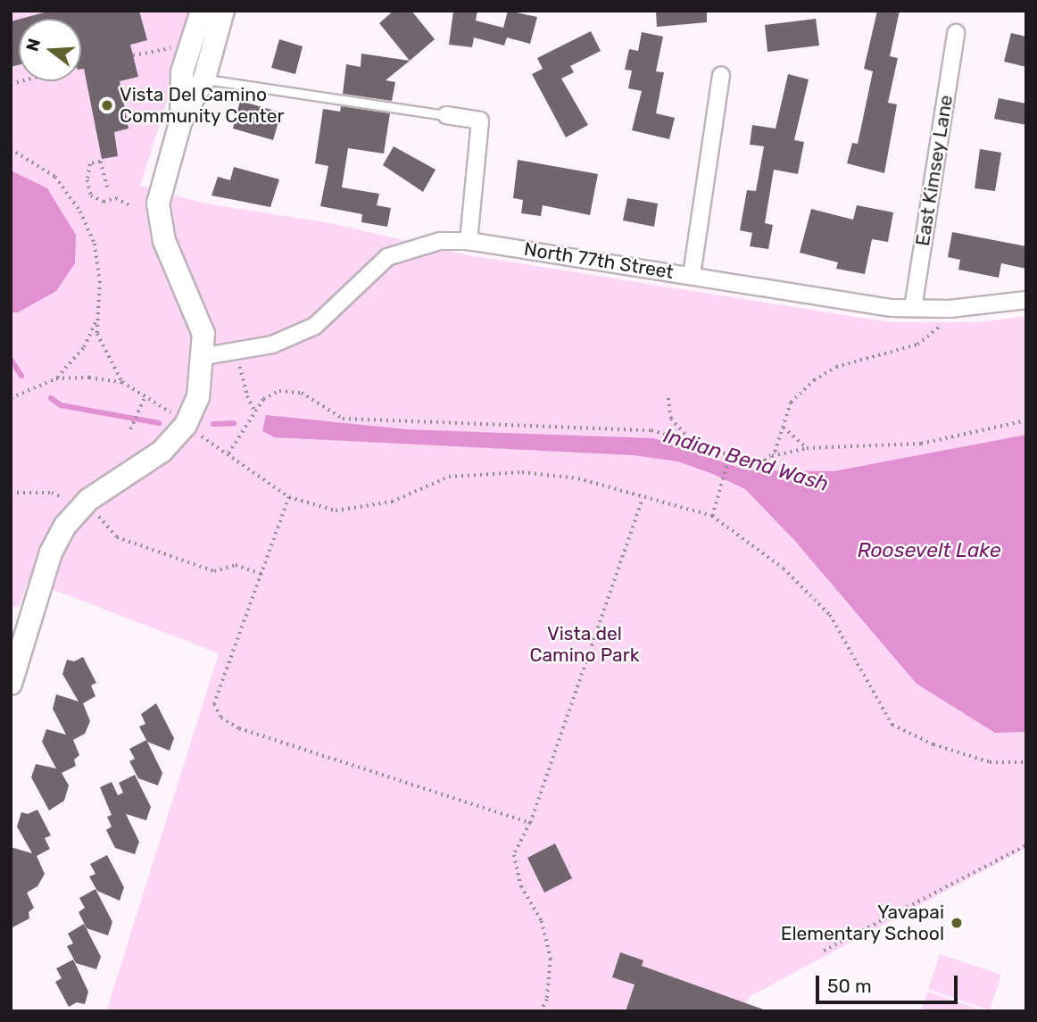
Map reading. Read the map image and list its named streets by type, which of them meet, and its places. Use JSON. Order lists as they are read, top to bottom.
{
  "streets": {
    "street": ["East Kimsey Lane", "North 77th Street"]
  },
  "crossings": [
    ["East Kimsey Lane", "North 77th Street"]
  ],
  "water": ["Indian Bend Wash", "Roosevelt Lake"],
  "parks": ["Vista del Camino Park"],
  "places": ["Vista Del Camino Community Center", "Yavapai Elementary School"],
  "scale_bar": "50 m",
  "north": "left"
}
